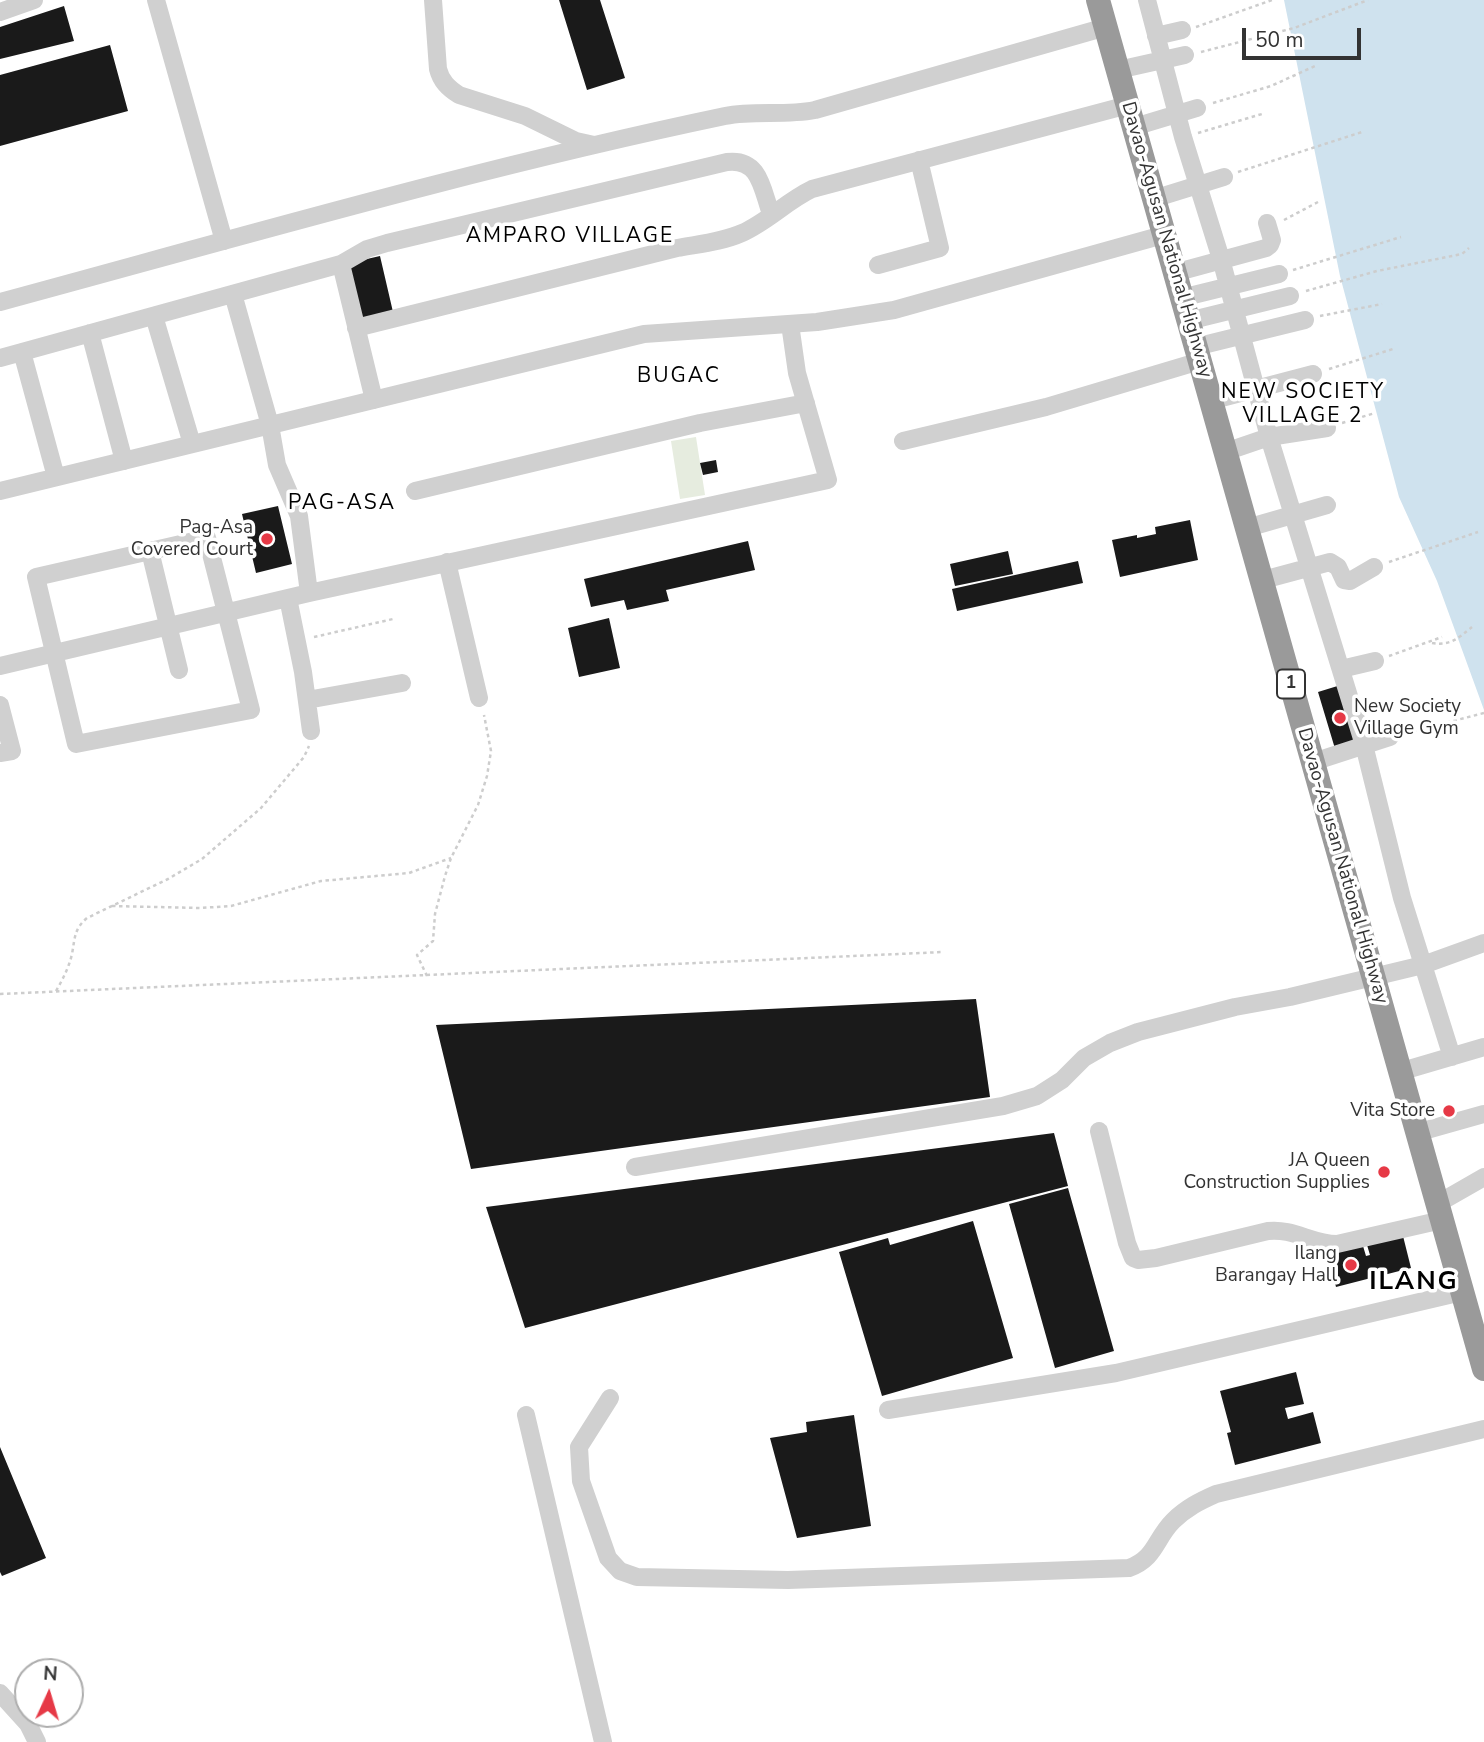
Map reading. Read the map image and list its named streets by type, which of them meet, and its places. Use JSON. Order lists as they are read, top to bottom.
{
  "streets": {
    "highway": ["Davao-Agusan National Highway", "1"]
  },
  "districts": [
    "AMPARO VILLAGE",
    "BUGAC",
    "NEW SOCIETY VILLAGE 2",
    "PAG-ASA",
    "ILANG"
  ],
  "places": [
    "Pag-Asa Covered Court",
    "New Society Village Gym",
    "Vita Store",
    "JA Queen Construction Supplies",
    "Ilang Barangay Hall"
  ],
  "scale_bar": "50 m",
  "north": "top"
}
